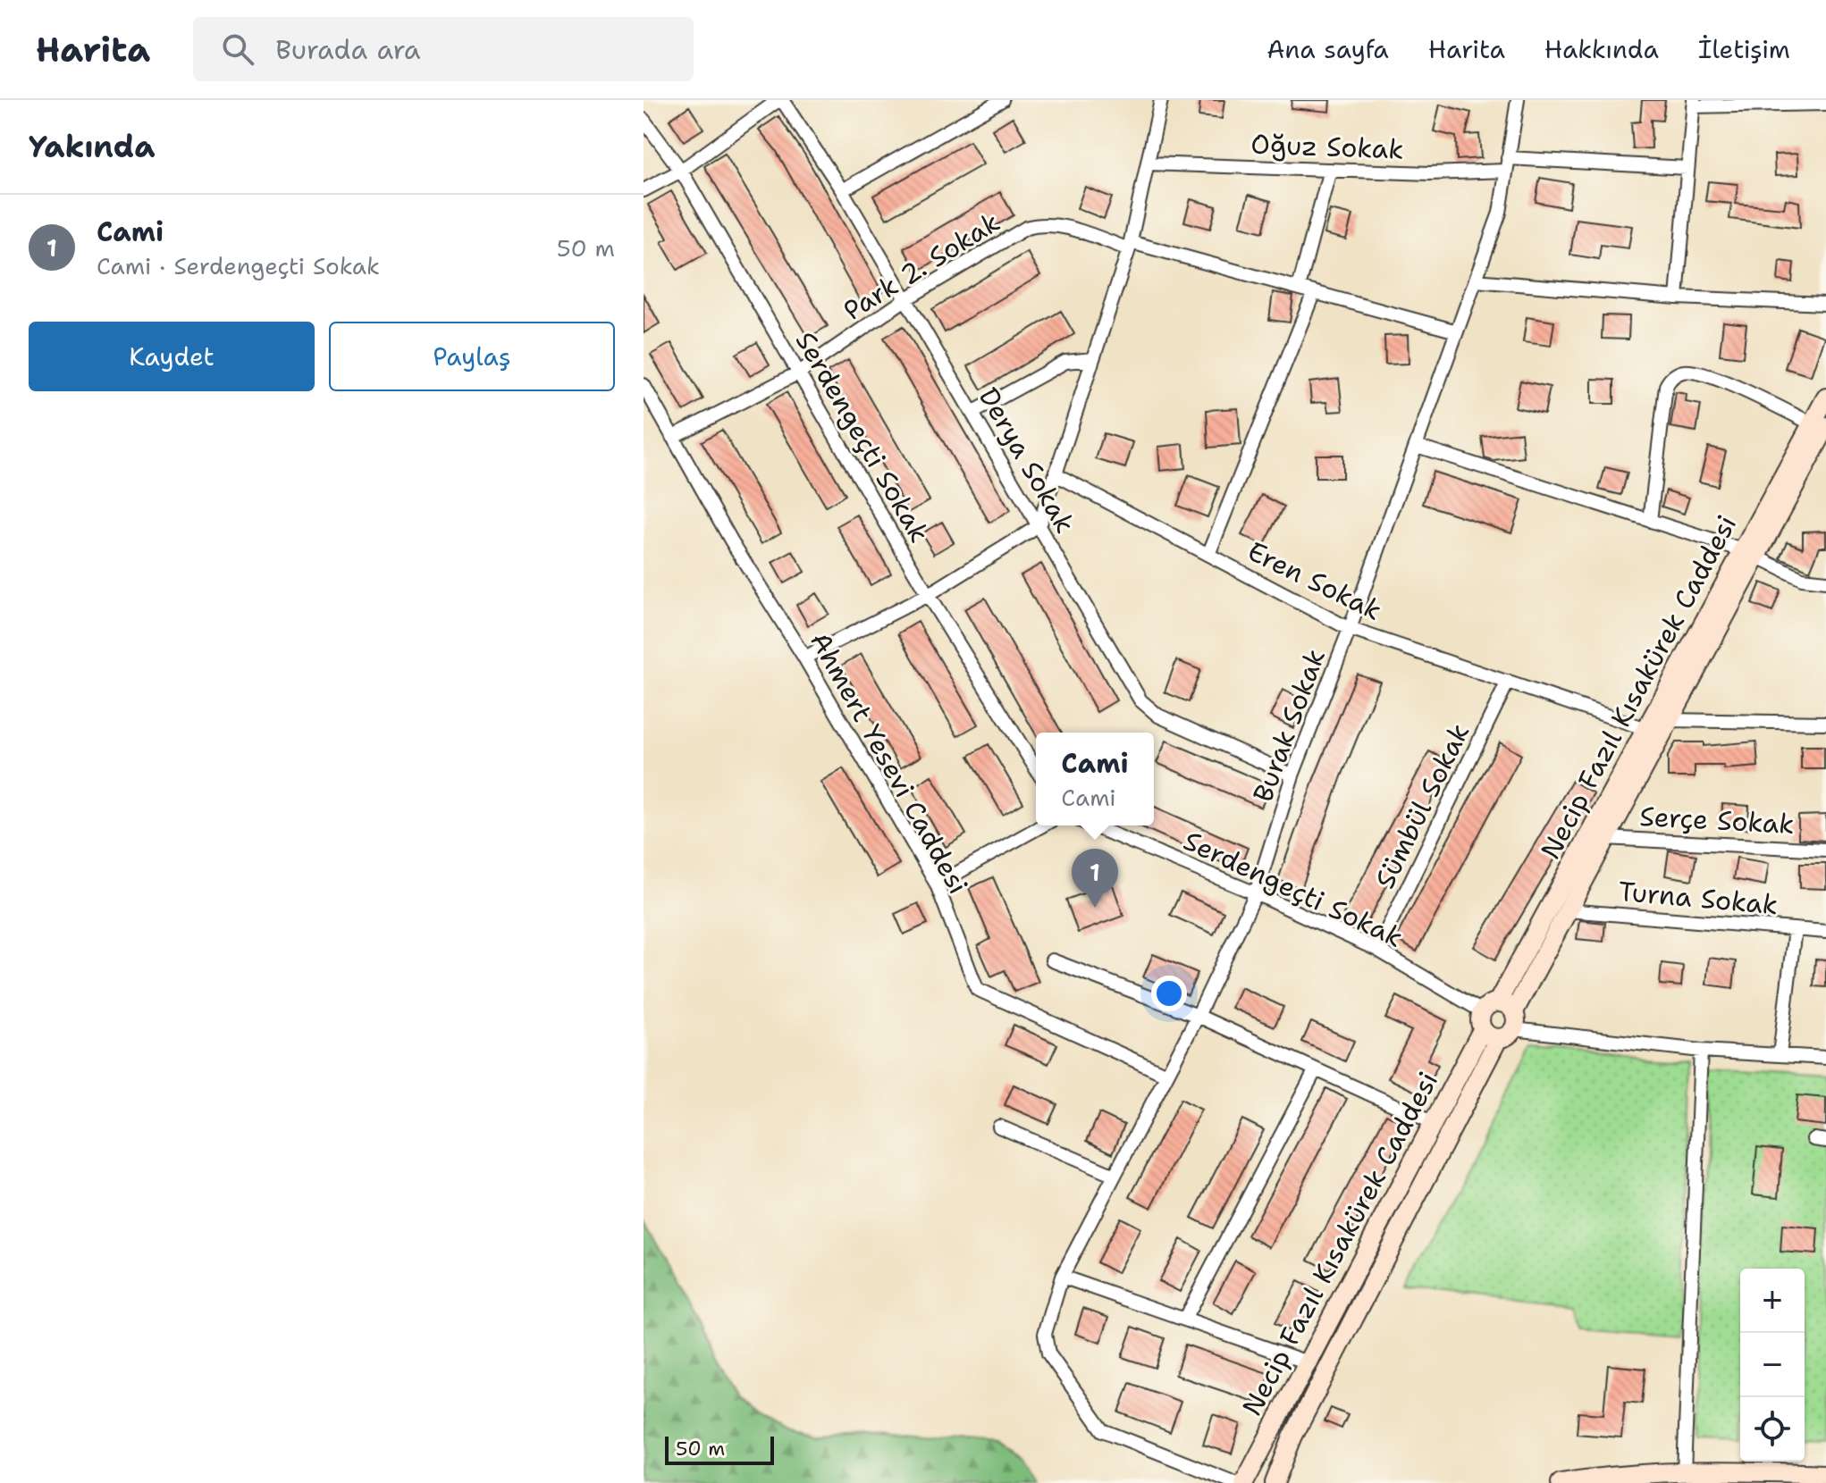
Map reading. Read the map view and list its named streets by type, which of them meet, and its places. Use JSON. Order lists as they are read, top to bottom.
{
  "streets": {
    "street": [
      "Oğuz Sokak",
      "Park 2. Sokak",
      "Serdengeçti Sokak",
      "Derya Sokak",
      "Eren Sokak",
      "Necip Fazıl Kısakürek Caddesi",
      "Burak Sokak",
      "Ahmert Yesevi Caddesi",
      "Sümbül Sokak",
      "Serçe Sokak",
      "Turna Sokak"
    ]
  },
  "crossings": [
    ["Oğuz Sokak", "Burak Sokak"],
    ["Park 2. Sokak", "Serdengeçti Sokak"],
    ["Park 2. Sokak", "Derya Sokak"],
    ["Park 2. Sokak", "Burak Sokak"],
    ["Park 2. Sokak", "Ahmert Yesevi Caddesi"],
    ["Serdengeçti Sokak", "Necip Fazıl Kısakürek Caddesi"],
    ["Serdengeçti Sokak", "Burak Sokak"],
    ["Serdengeçti Sokak", "Sümbül Sokak"],
    ["Derya Sokak", "Burak Sokak"],
    ["Eren Sokak", "Necip Fazıl Kısakürek Caddesi"],
    ["Eren Sokak", "Burak Sokak"],
    ["Eren Sokak", "Sümbül Sokak"],
    ["Necip Fazıl Kısakürek Caddesi", "Serçe Sokak"],
    ["Necip Fazıl Kısakürek Caddesi", "Turna Sokak"],
    ["Burak Sokak", "Ahmert Yesevi Caddesi"]
  ],
  "scale_bar": "50 m",
  "page": {
    "header": "Harita",
    "search": "Burada ara",
    "nav": [
      "Ana sayfa",
      "Harita",
      "Hakkında",
      "İletişim"
    ],
    "heading": "Yakında",
    "list": [
      {
        "mark": "1",
        "name": "Cami",
        "note": "Cami · Serdengeçti Sokak",
        "value": "50 m"
      }
    ],
    "buttons": ["Kaydet", "Paylaş"],
    "popup": ["Cami", "Cami"],
    "pins": "1",
    "map_buttons": ["+", "−"],
    "scale": "50 m"
  }
}
